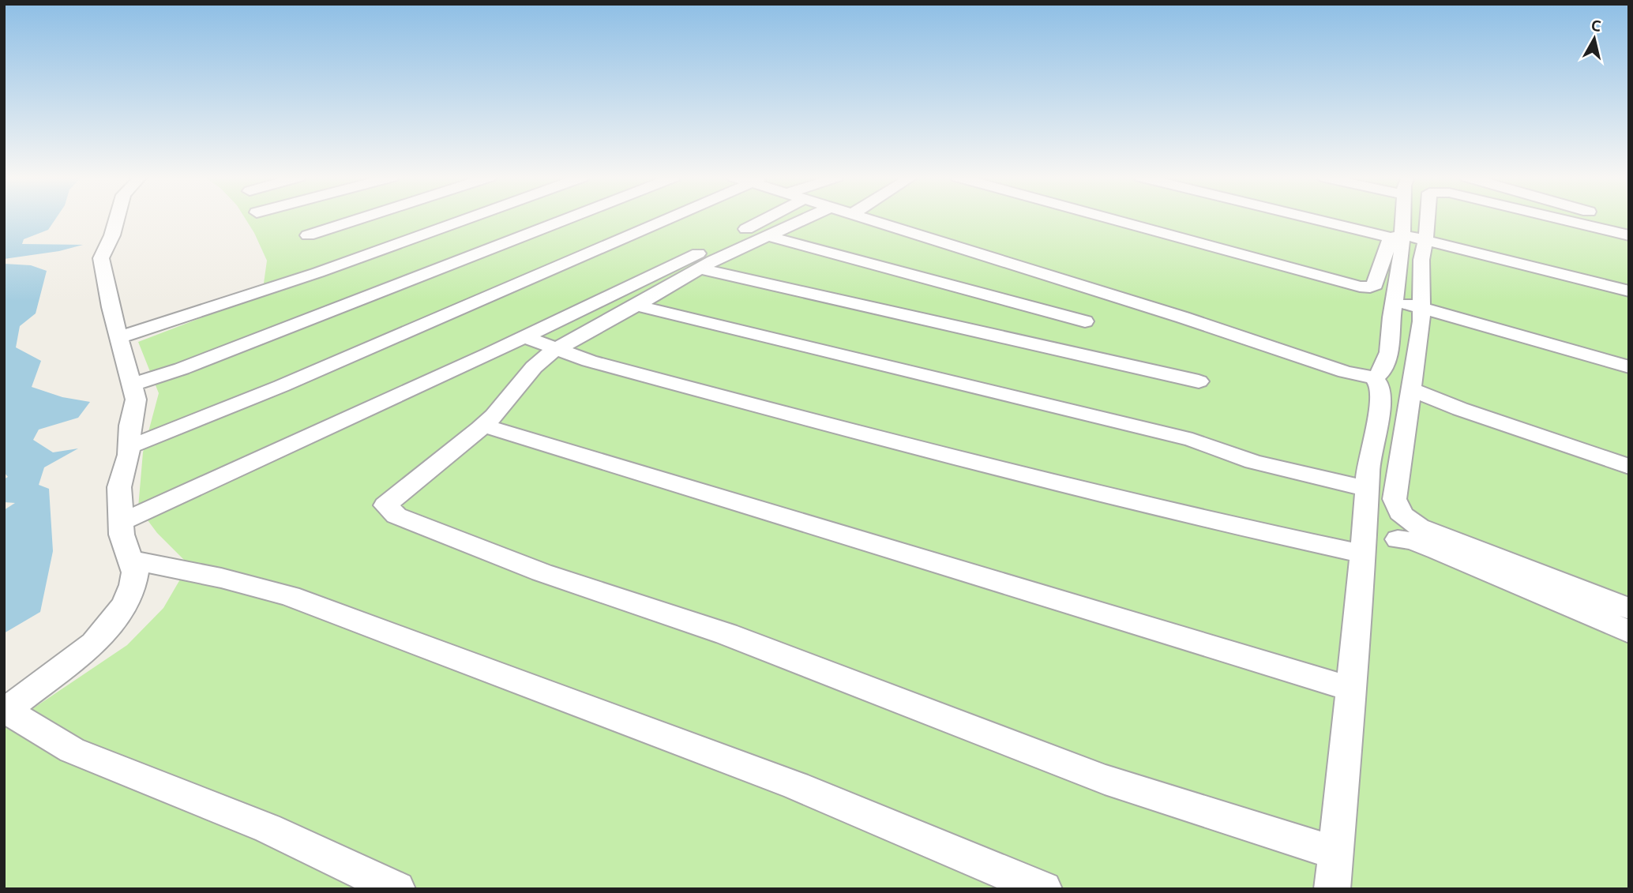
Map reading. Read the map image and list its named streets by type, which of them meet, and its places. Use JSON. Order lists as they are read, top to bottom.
{
  "north": "top"
}
